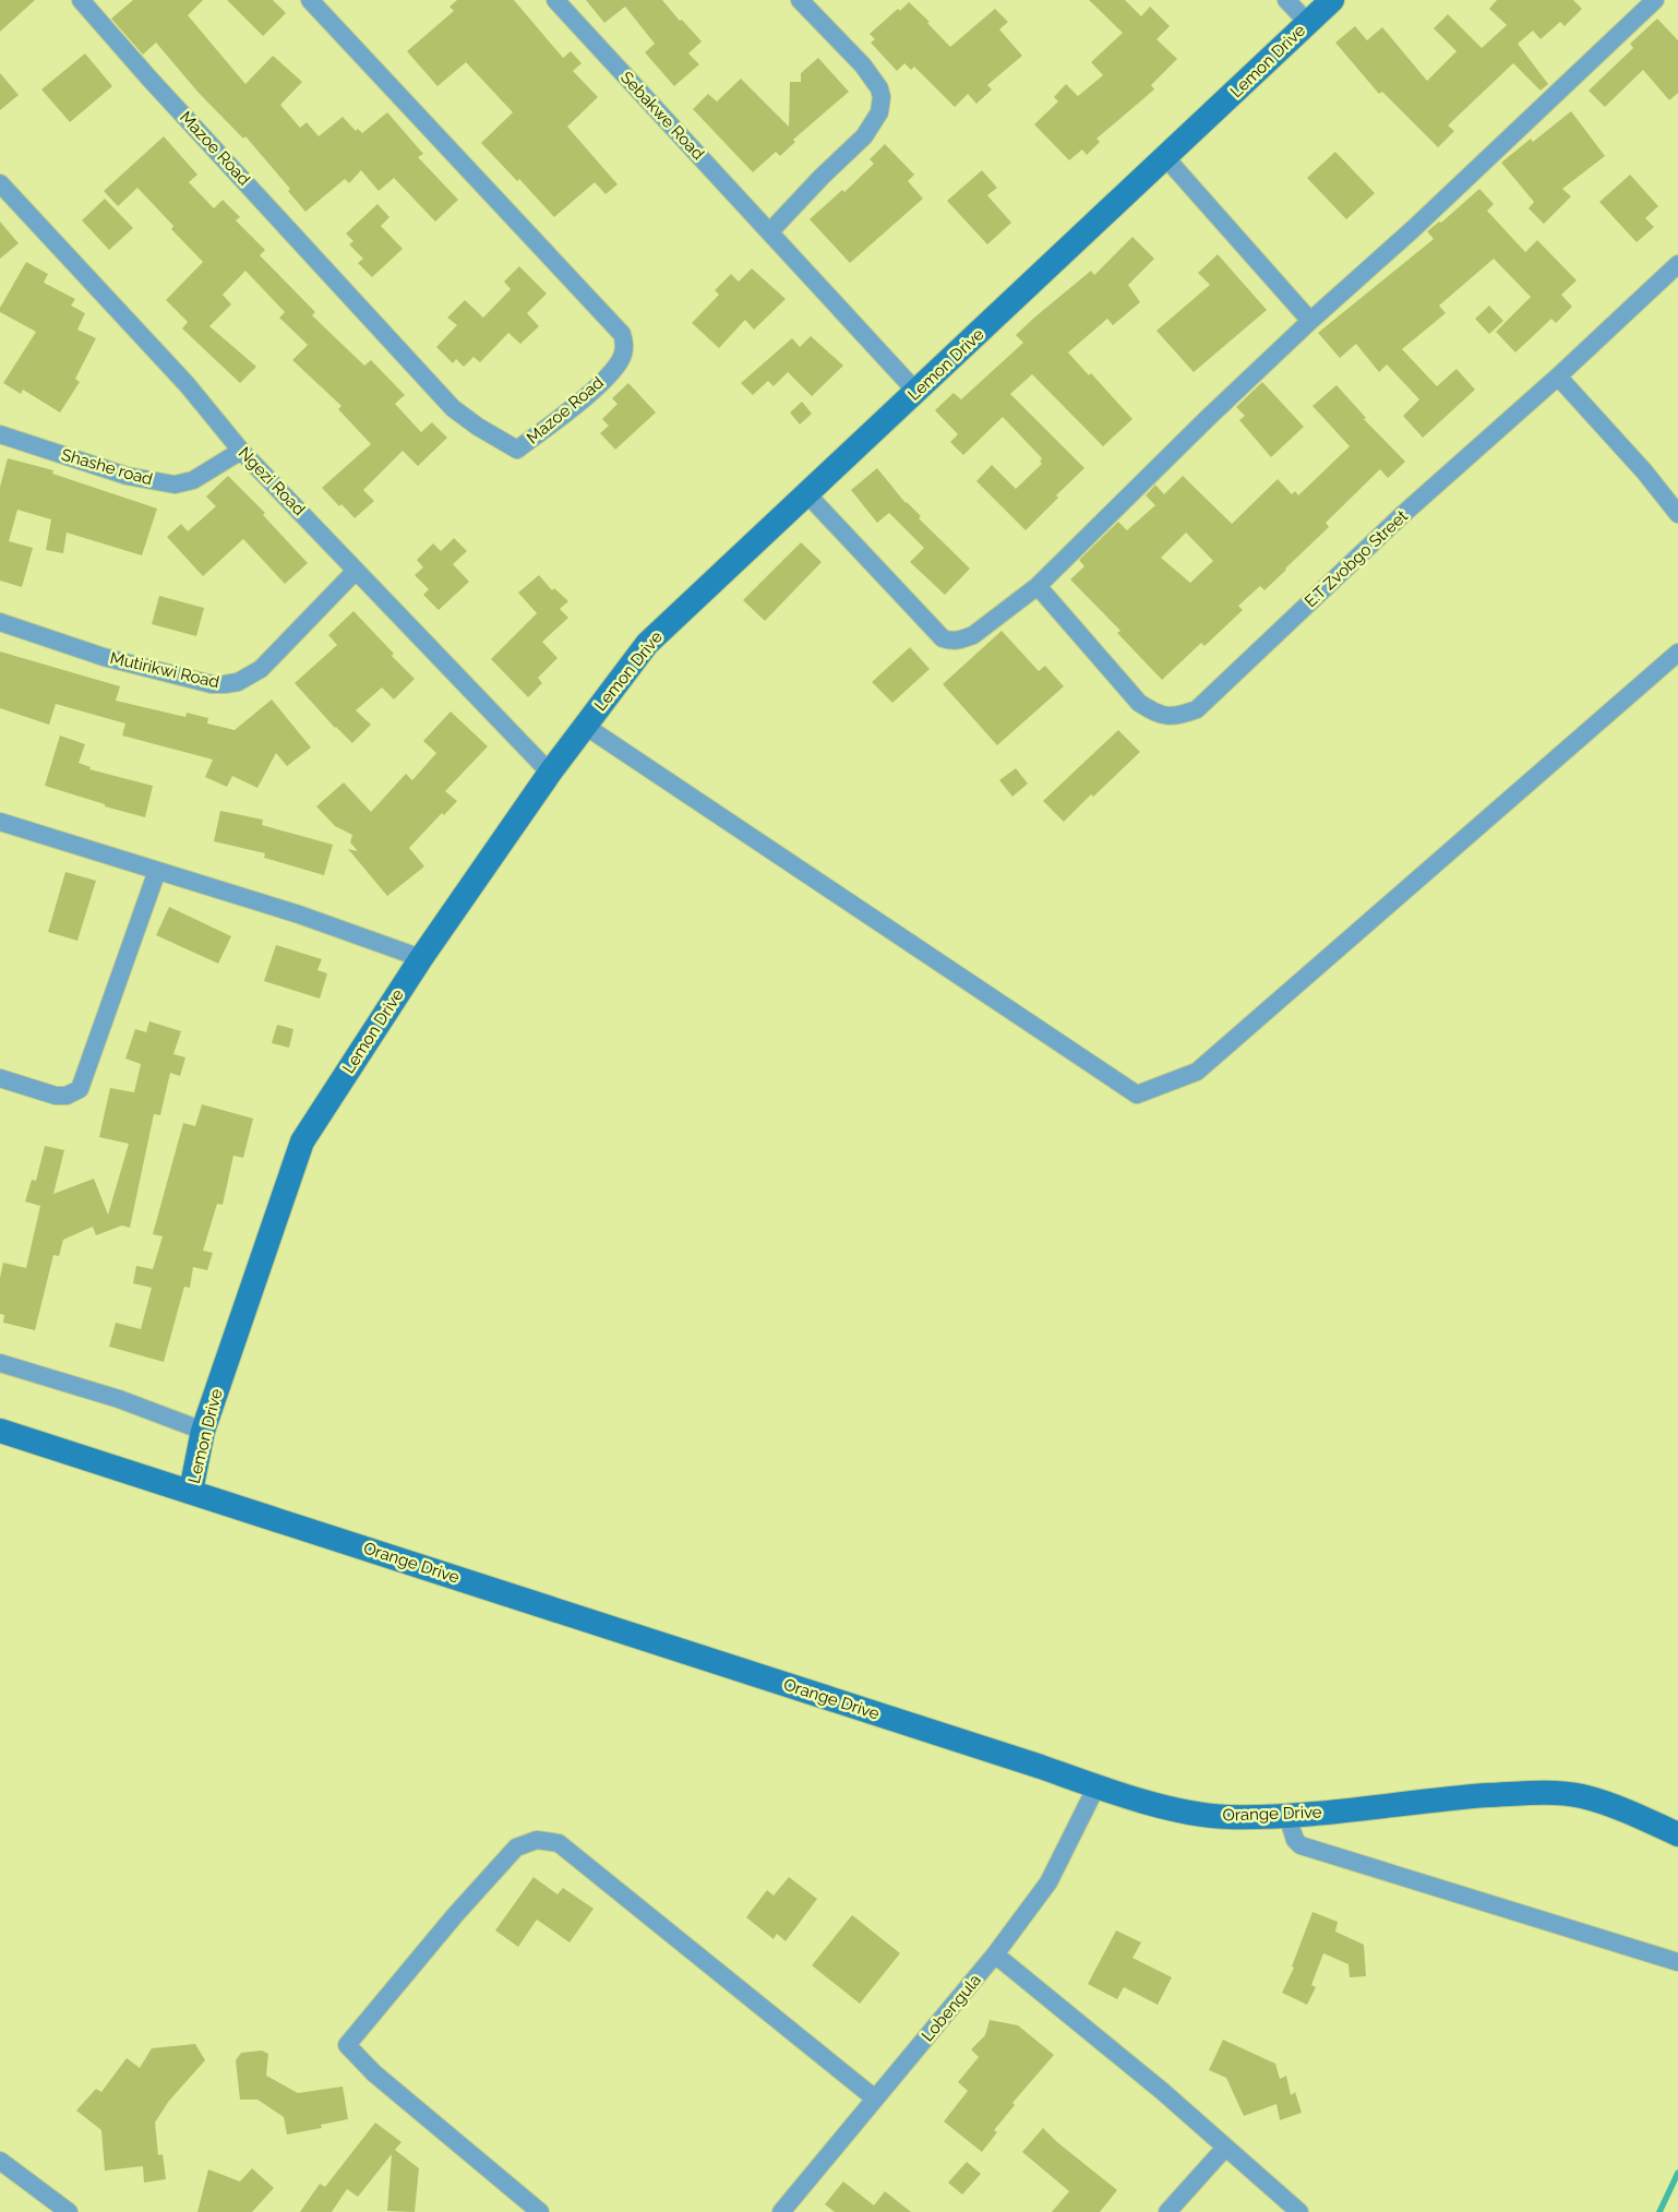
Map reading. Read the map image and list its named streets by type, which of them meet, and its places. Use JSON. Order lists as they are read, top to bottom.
{
  "streets": {
    "street": [
      "Lemon Drive",
      "Sebakwe Road",
      "Mazoe Road",
      "Shashe road",
      "Ngezi Road",
      "E.T Zvobgo Street",
      "Mutirikwi Road",
      "Orange Drive",
      "Lobengula"
    ]
  },
  "crossings": [
    ["Lemon Drive", "Sebakwe Road"],
    ["Lemon Drive", "Ngezi Road"],
    ["Lemon Drive", "Orange Drive"],
    ["Shashe road", "Ngezi Road"],
    ["Ngezi Road", "Mutirikwi Road"],
    ["Orange Drive", "Lobengula"]
  ]
}
